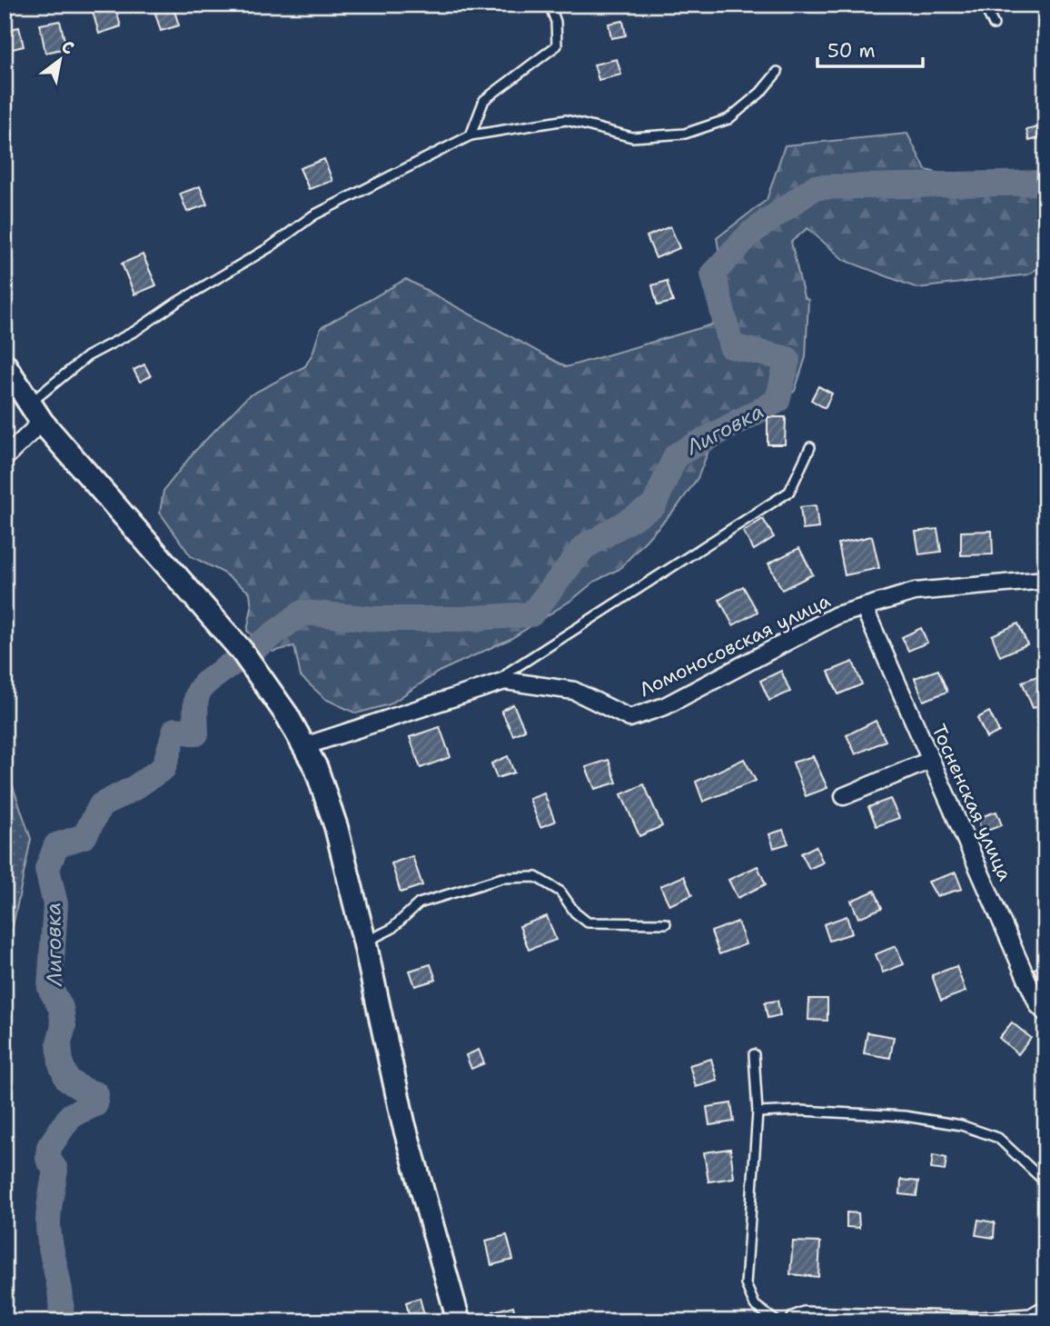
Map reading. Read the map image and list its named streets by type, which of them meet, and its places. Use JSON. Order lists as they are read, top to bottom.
{
  "streets": {
    "street": ["Ломоносовская улица", "Тосненская улица"]
  },
  "crossings": [
    ["Ломоносовская улица", "Тосненская улица"]
  ],
  "water": ["Лиговка"],
  "scale_bar": "50 m",
  "north": "top right"
}
